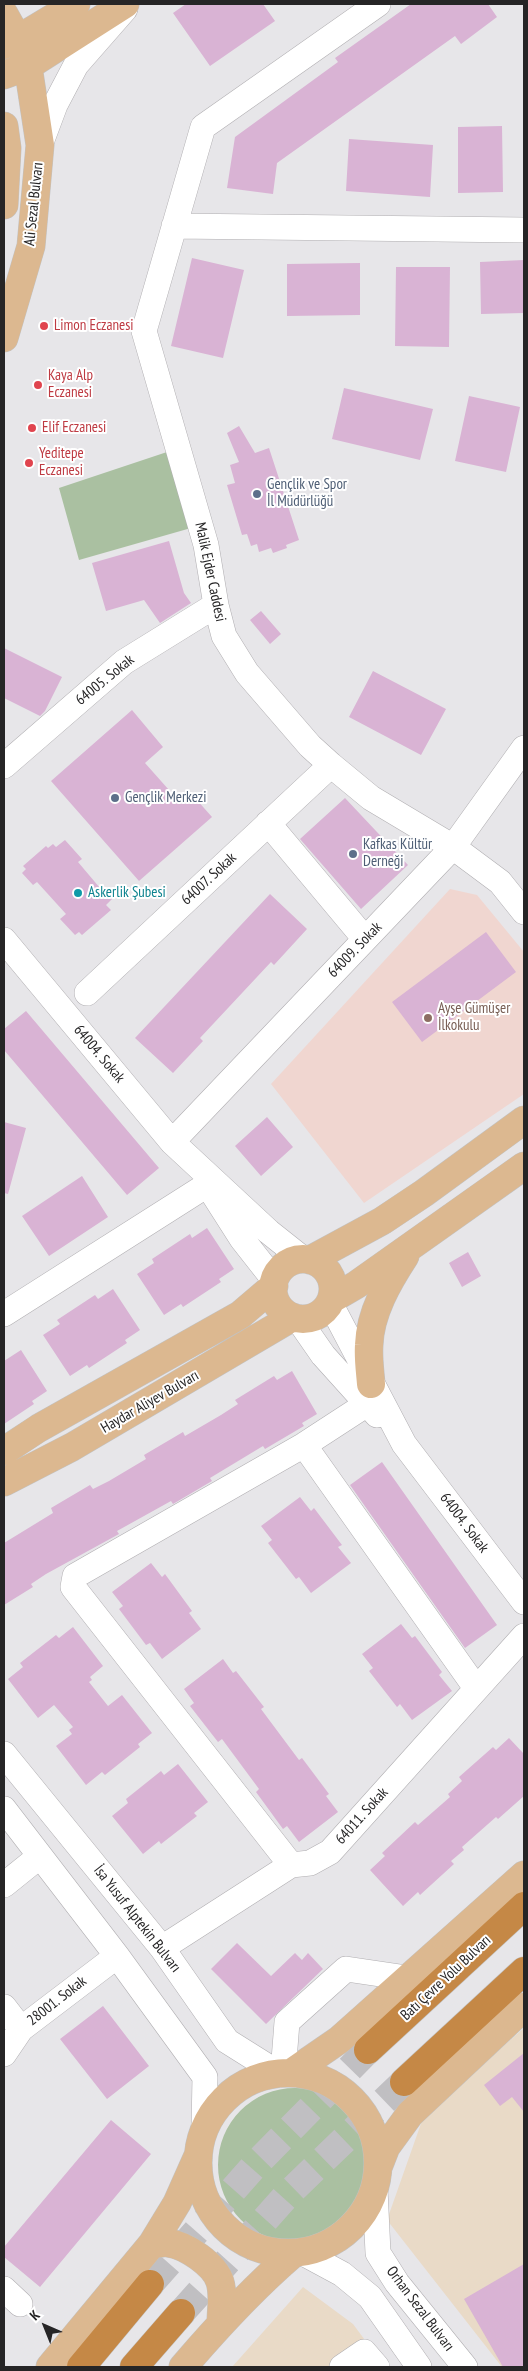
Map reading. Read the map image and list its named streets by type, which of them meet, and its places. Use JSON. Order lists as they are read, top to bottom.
{
  "streets": {
    "highway": ["Batı Çevre Yolu Bulvarı"],
    "main road": ["Ali Sezal Bulvarı", "Haydar Aliyev Bulvarı"],
    "street": [
      "Malik Ejder Caddesi",
      "64005. Sokak",
      "64007. Sokak",
      "64009. Sokak",
      "64004. Sokak",
      "64011. Sokak",
      "İsa Yusuf Alptekin Bulvarı",
      "28001. Sokak",
      "Orhan Sezal Bulvarı"
    ]
  },
  "crossings": [
    ["Malik Ejder Caddesi", "64005. Sokak"],
    ["Malik Ejder Caddesi", "64007. Sokak"],
    ["Malik Ejder Caddesi", "64009. Sokak"],
    ["64009. Sokak", "64004. Sokak"],
    ["64004. Sokak", "Haydar Aliyev Bulvarı"],
    ["64011. Sokak", "İsa Yusuf Alptekin Bulvarı"]
  ],
  "places": [
    "Limon Eczanesi",
    "Kaya Alp Eczanesi",
    "Elif Eczanesi",
    "Yeditepe Eczanesi",
    "Gençlik ve Spor İl Müdürlüğü",
    "Gençlik Merkezi",
    "Kafkas Kültür Derneği",
    "Askerlik Şubesi",
    "Ayşe Gümüşer İlkokulu"
  ],
  "north": "top left"
}
